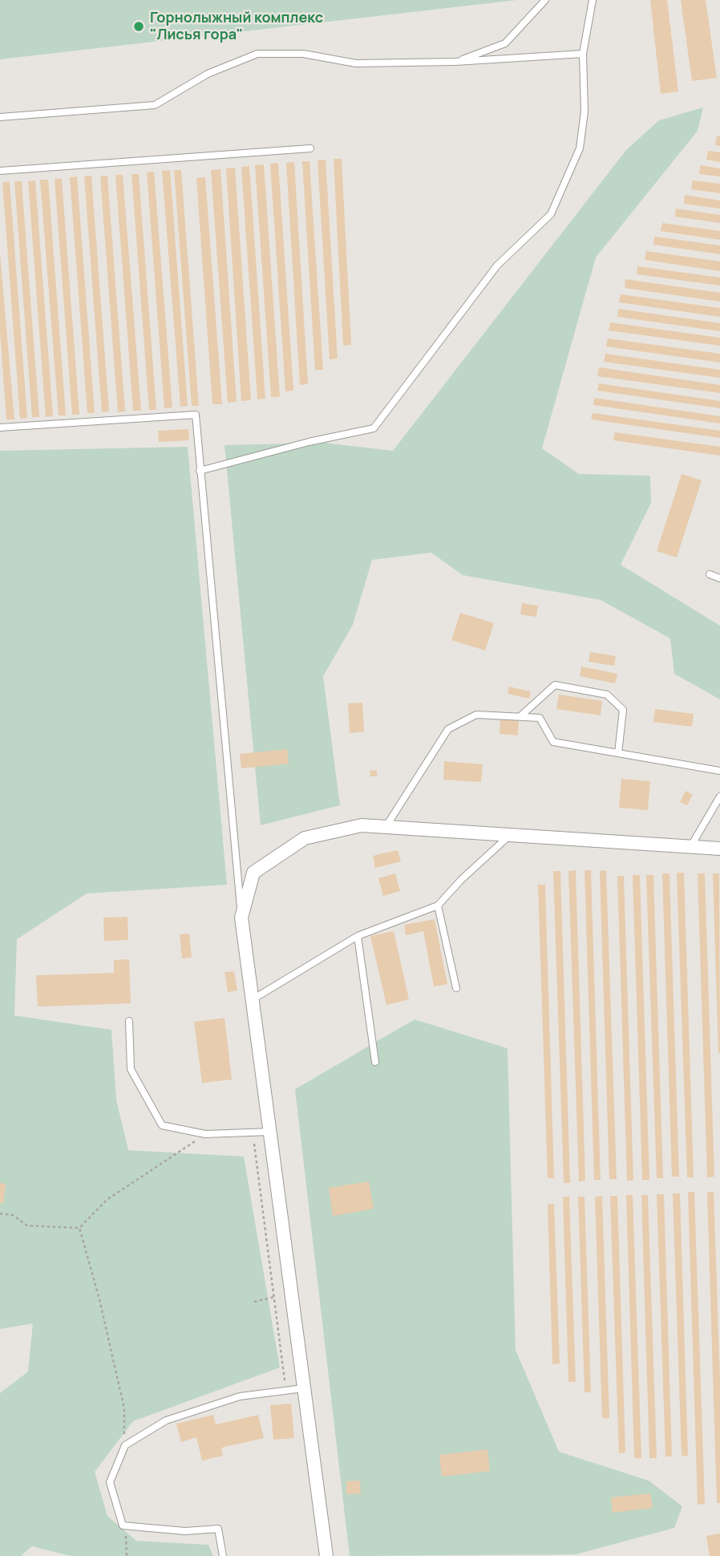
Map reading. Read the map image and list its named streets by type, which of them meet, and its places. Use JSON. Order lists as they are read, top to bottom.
{
  "places": ["Горнолыжный комплекс \"Лисья гора\""]
}
